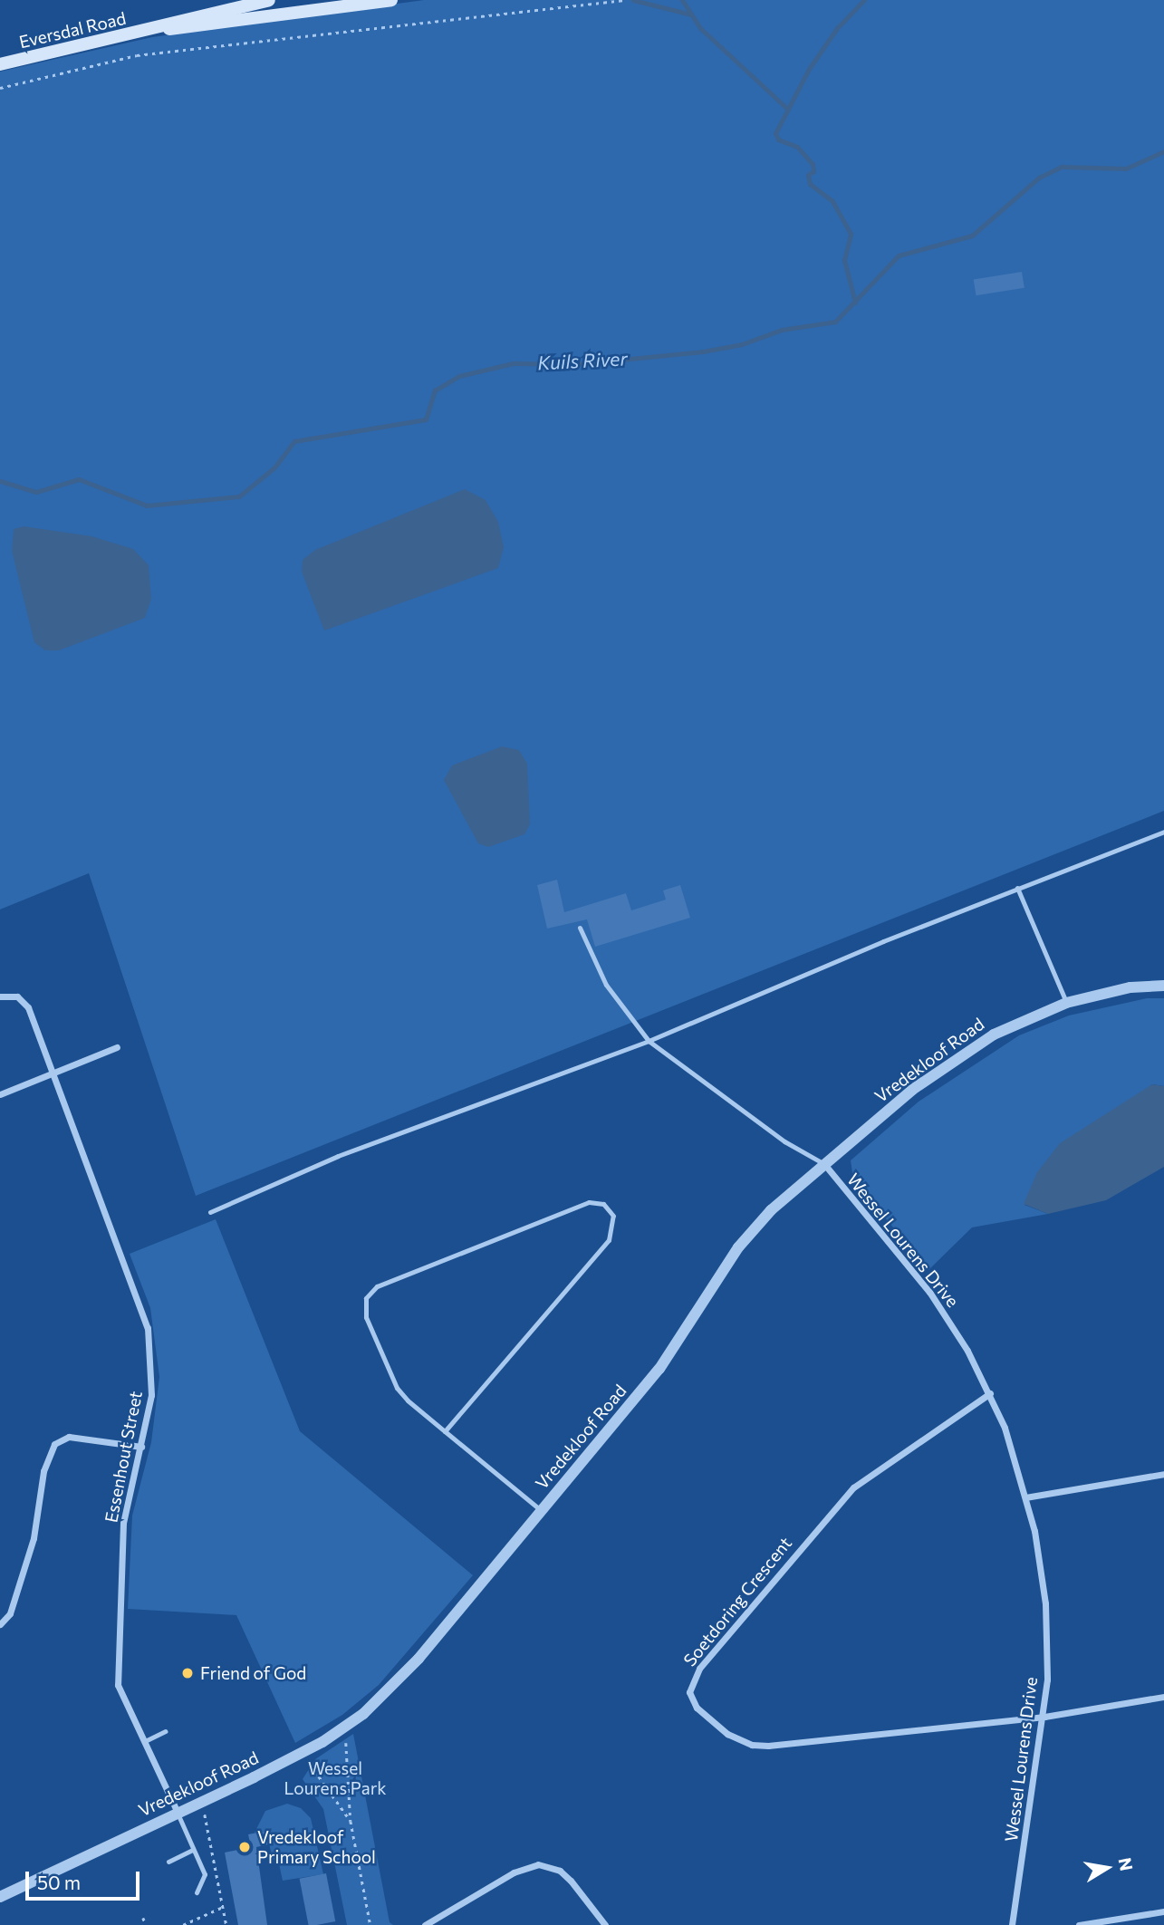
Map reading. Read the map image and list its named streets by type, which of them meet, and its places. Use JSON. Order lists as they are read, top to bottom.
{
  "streets": {
    "main road": ["Eversdal Road"],
    "street": [
      "Vredekloof Road",
      "Wessel Lourens Drive",
      "Essenhout Street",
      "Soetdoring Crescent"
    ]
  },
  "crossings": [
    ["Vredekloof Road", "Wessel Lourens Drive"],
    ["Vredekloof Road", "Essenhout Street"],
    ["Wessel Lourens Drive", "Soetdoring Crescent"]
  ],
  "water": ["Kuils River"],
  "parks": ["Wessel Lourens Park"],
  "places": ["Friend of God", "Vredekloof Primary School"],
  "scale_bar": "50 m",
  "north": "right"
}
